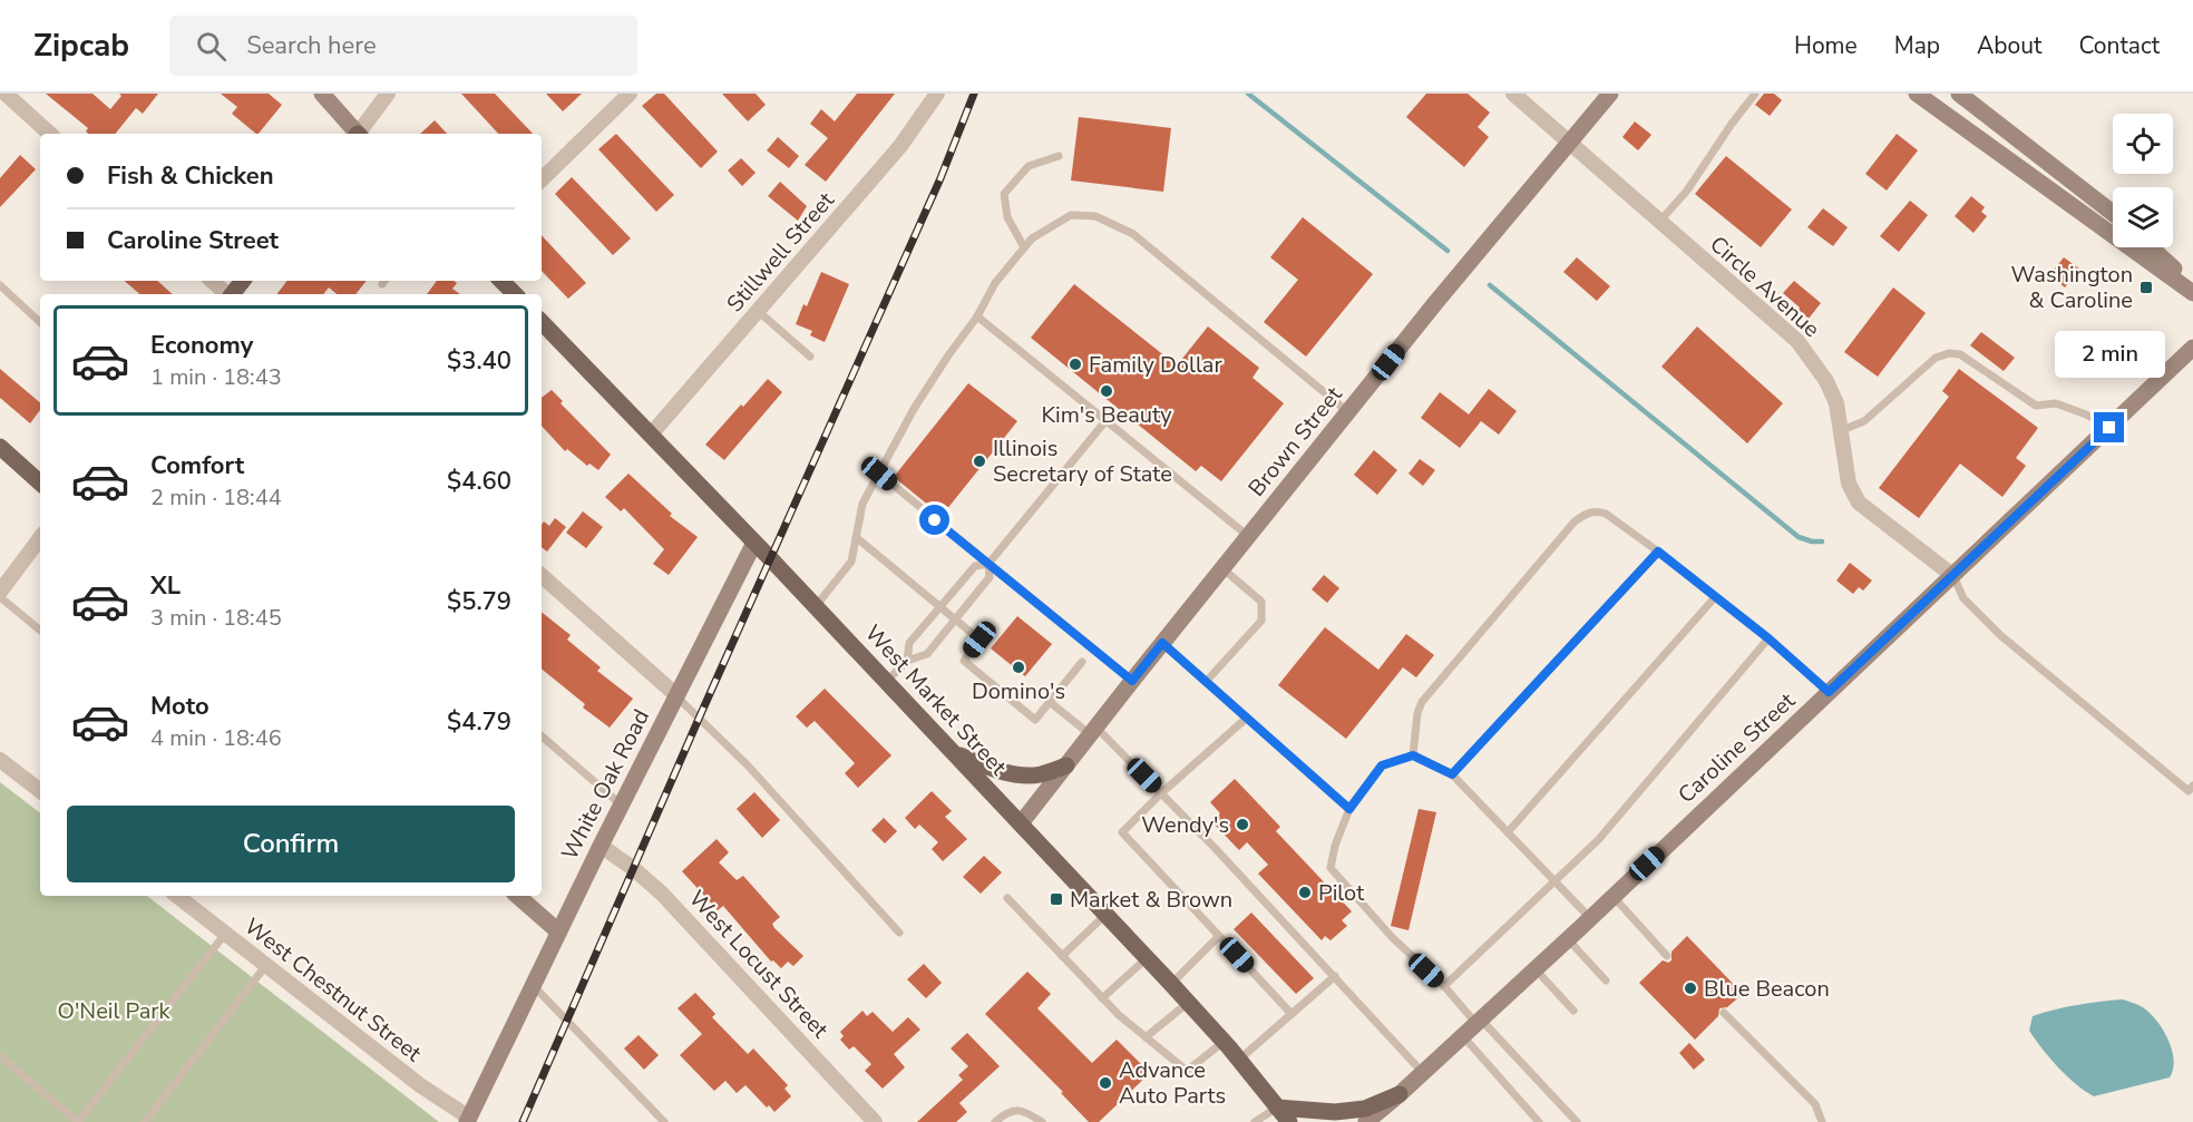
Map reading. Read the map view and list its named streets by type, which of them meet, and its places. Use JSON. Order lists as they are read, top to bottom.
{
  "streets": {
    "main road": ["West Market Street"],
    "street": [
      "Stillwell Street",
      "Circle Avenue",
      "Brown Street",
      "Caroline Street",
      "White Oak Road",
      "West Locust Street",
      "West Chestnut Street"
    ]
  },
  "crossings": [
    ["Stillwell Street", "West Market Street"],
    ["Circle Avenue", "Brown Street"],
    ["Circle Avenue", "Caroline Street"],
    ["Brown Street", "West Market Street"],
    ["West Market Street", "White Oak Road"],
    ["White Oak Road", "West Locust Street"],
    ["White Oak Road", "West Chestnut Street"]
  ],
  "parks": ["O'Neil Park"],
  "places": {
    "transit": ["Washington & Caroline", "Market & Brown"],
    "other": [
      "Family Dollar",
      "Kim's Beauty",
      "Illinois Secretary of State",
      "Domino's",
      "Wendy's",
      "Pilot",
      "Blue Beacon",
      "Advance Auto Parts"
    ]
  },
  "page": {
    "header": "Zipcab",
    "search": "Search here",
    "nav": [
      "Home",
      "Map",
      "About",
      "Contact"
    ],
    "banner": ["Fish & Chicken", "Caroline Street"],
    "list": [
      {
        "name": "Economy",
        "note": "1 min · 18:43",
        "value": "$3.40"
      },
      {
        "name": "Comfort",
        "note": "2 min · 18:44",
        "value": "$4.60"
      },
      {
        "name": "XL",
        "note": "3 min · 18:45",
        "value": "$5.79"
      },
      {
        "name": "Moto",
        "note": "4 min · 18:46",
        "value": "$4.79"
      }
    ],
    "bubble": "2 min",
    "buttons": "Confirm"
  }
}
